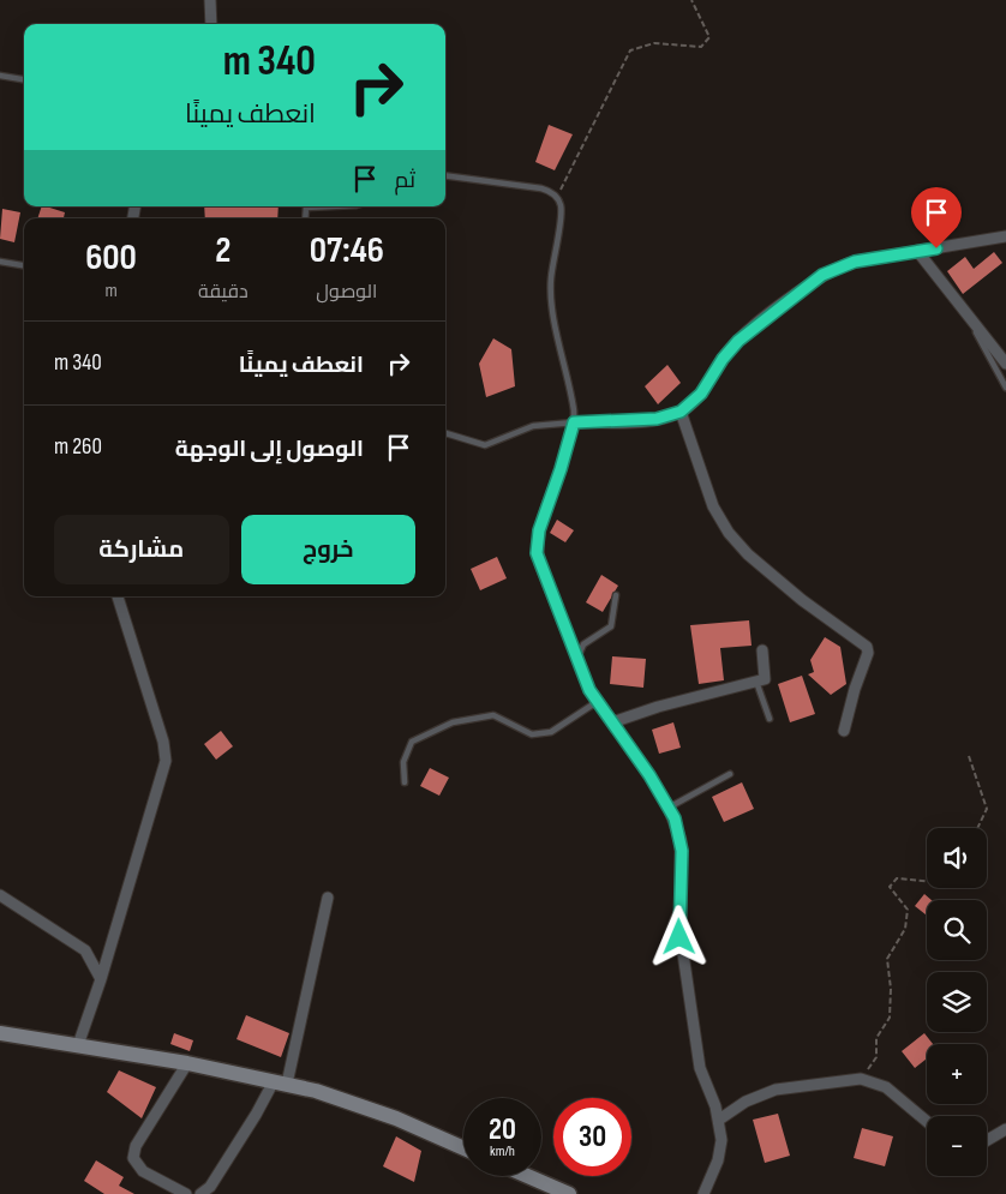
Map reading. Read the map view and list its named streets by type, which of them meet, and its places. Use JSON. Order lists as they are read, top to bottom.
{
  "page": {
    "turn": ["340 m", "انعطف يمينًا"],
    "then": "ثم",
    "eta": [
      "07:46",
      "الوصول",
      "2",
      "دقيقة",
      "600",
      "m"
    ],
    "list": [
      {
        "name": "انعطف يمينًا",
        "value": "340 m"
      },
      {
        "name": "الوصول إلى الوجهة",
        "value": "260 m"
      }
    ],
    "buttons": ["خروج", "مشاركة"],
    "map_buttons": ["+", "−"],
    "speed": "20 km/h",
    "limit": "30"
  }
}
